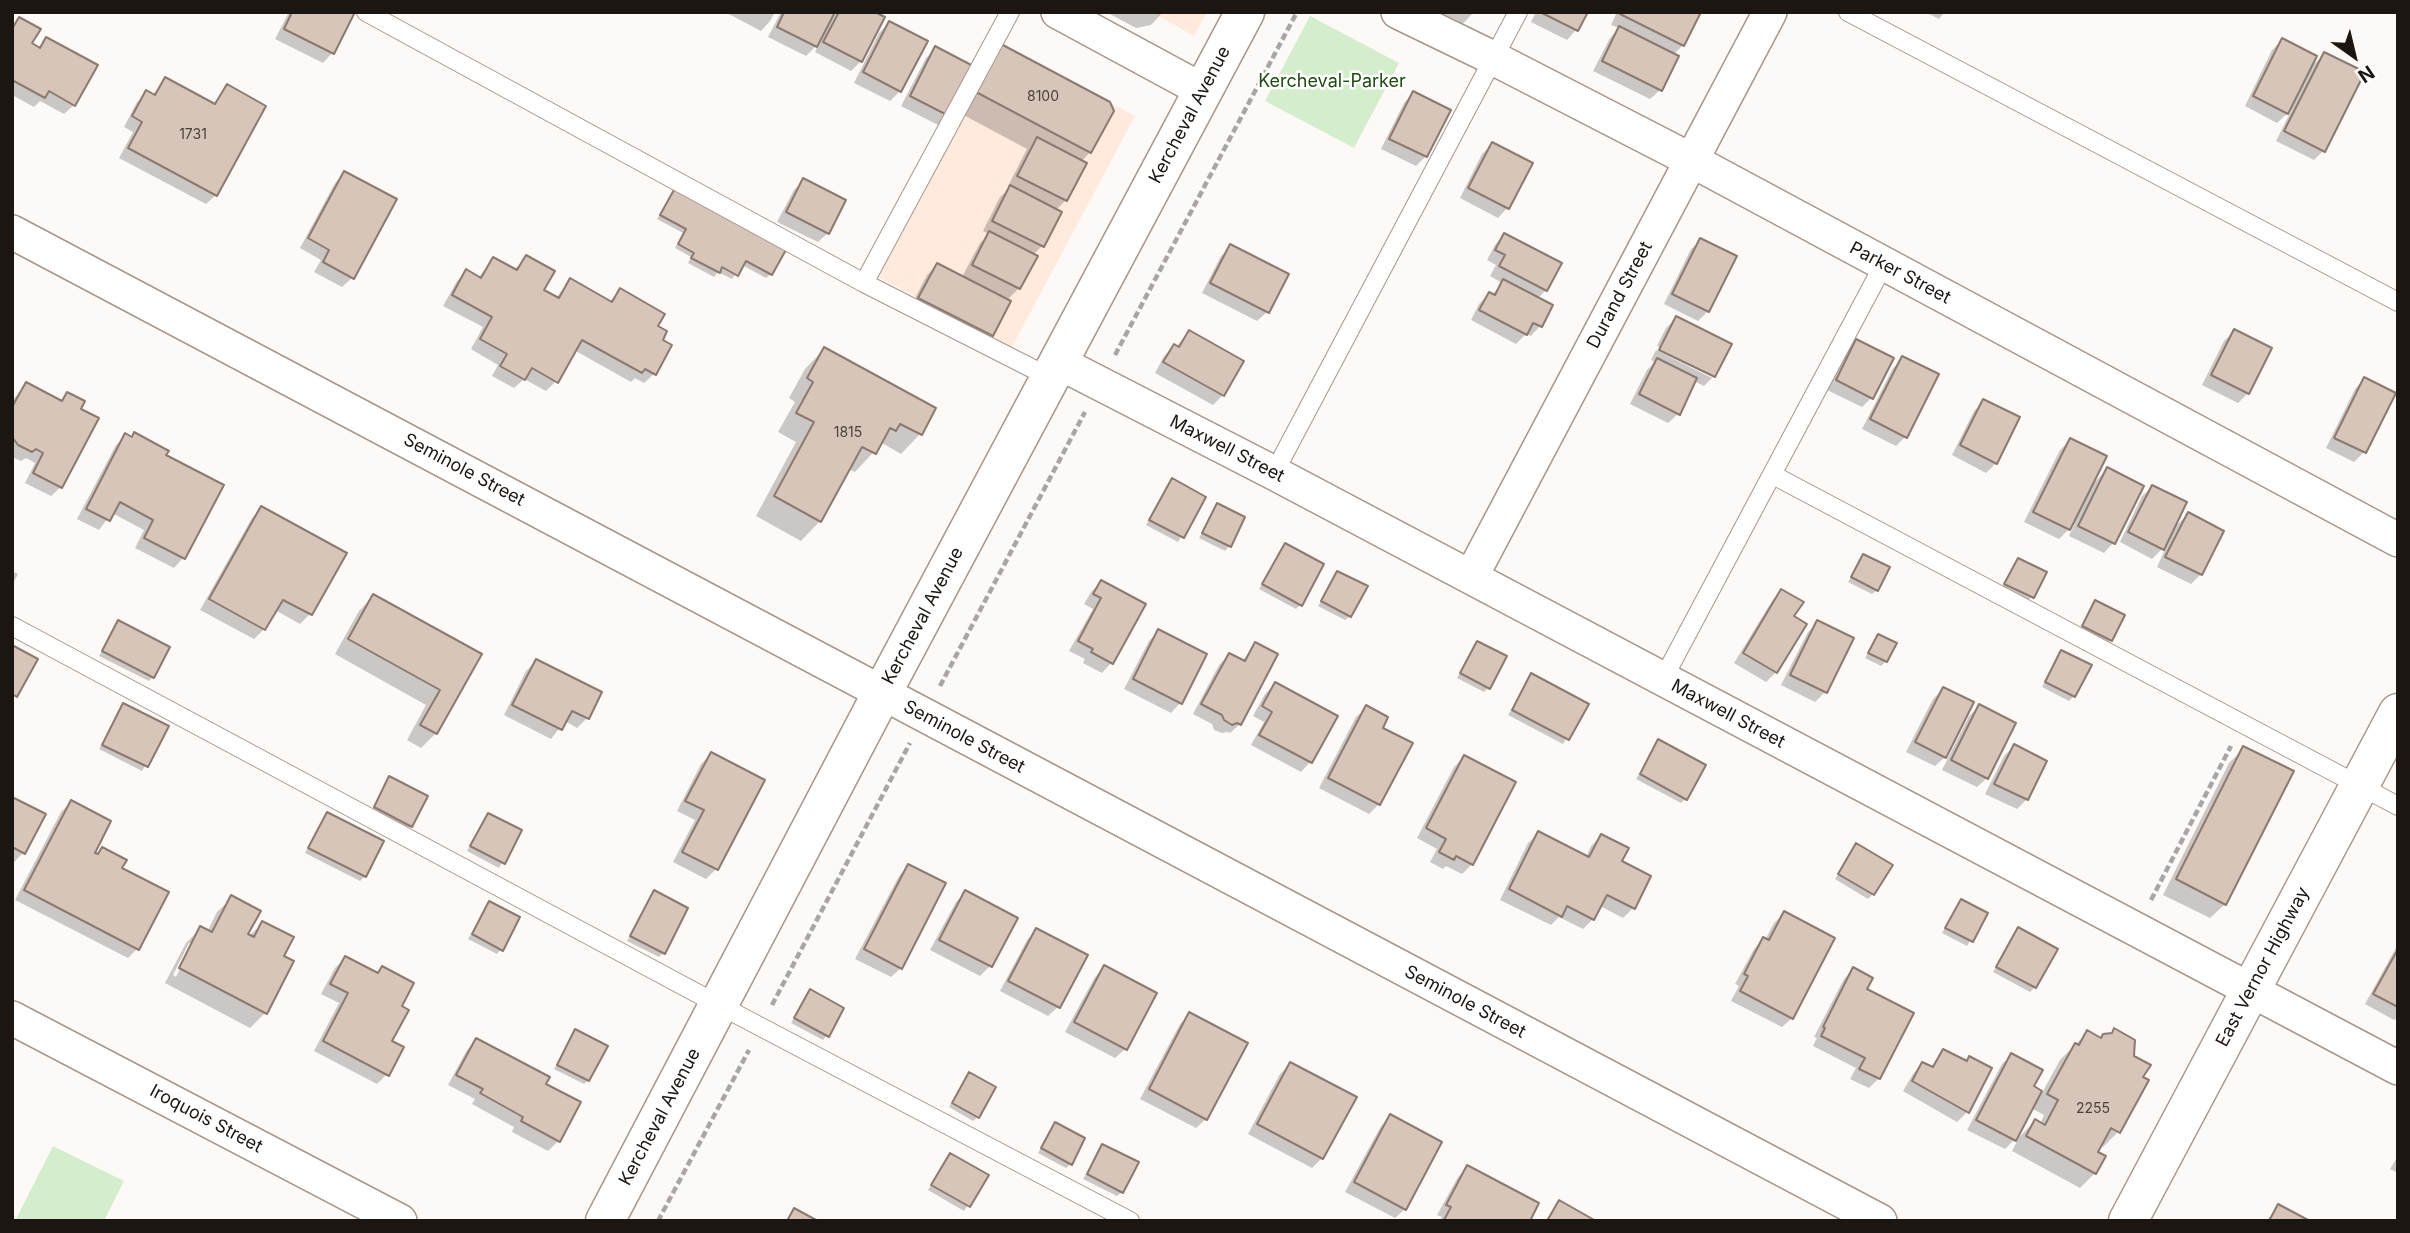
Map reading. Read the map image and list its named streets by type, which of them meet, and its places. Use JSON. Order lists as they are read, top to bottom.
{
  "streets": {
    "street": [
      "Kercheval Avenue",
      "Parker Street",
      "Durand Street",
      "Maxwell Street",
      "Seminole Street",
      "East Vernor Highway",
      "Iroquois Street"
    ]
  },
  "crossings": [
    ["Kercheval Avenue", "Maxwell Street"],
    ["Kercheval Avenue", "Seminole Street"],
    ["Parker Street", "Durand Street"],
    ["Durand Street", "Maxwell Street"],
    ["Maxwell Street", "East Vernor Highway"]
  ],
  "parks": ["Kercheval-Parker"],
  "house_numbers": [
    "8100",
    "1731",
    "1815",
    "2255"
  ],
  "north": "bottom right"
}
